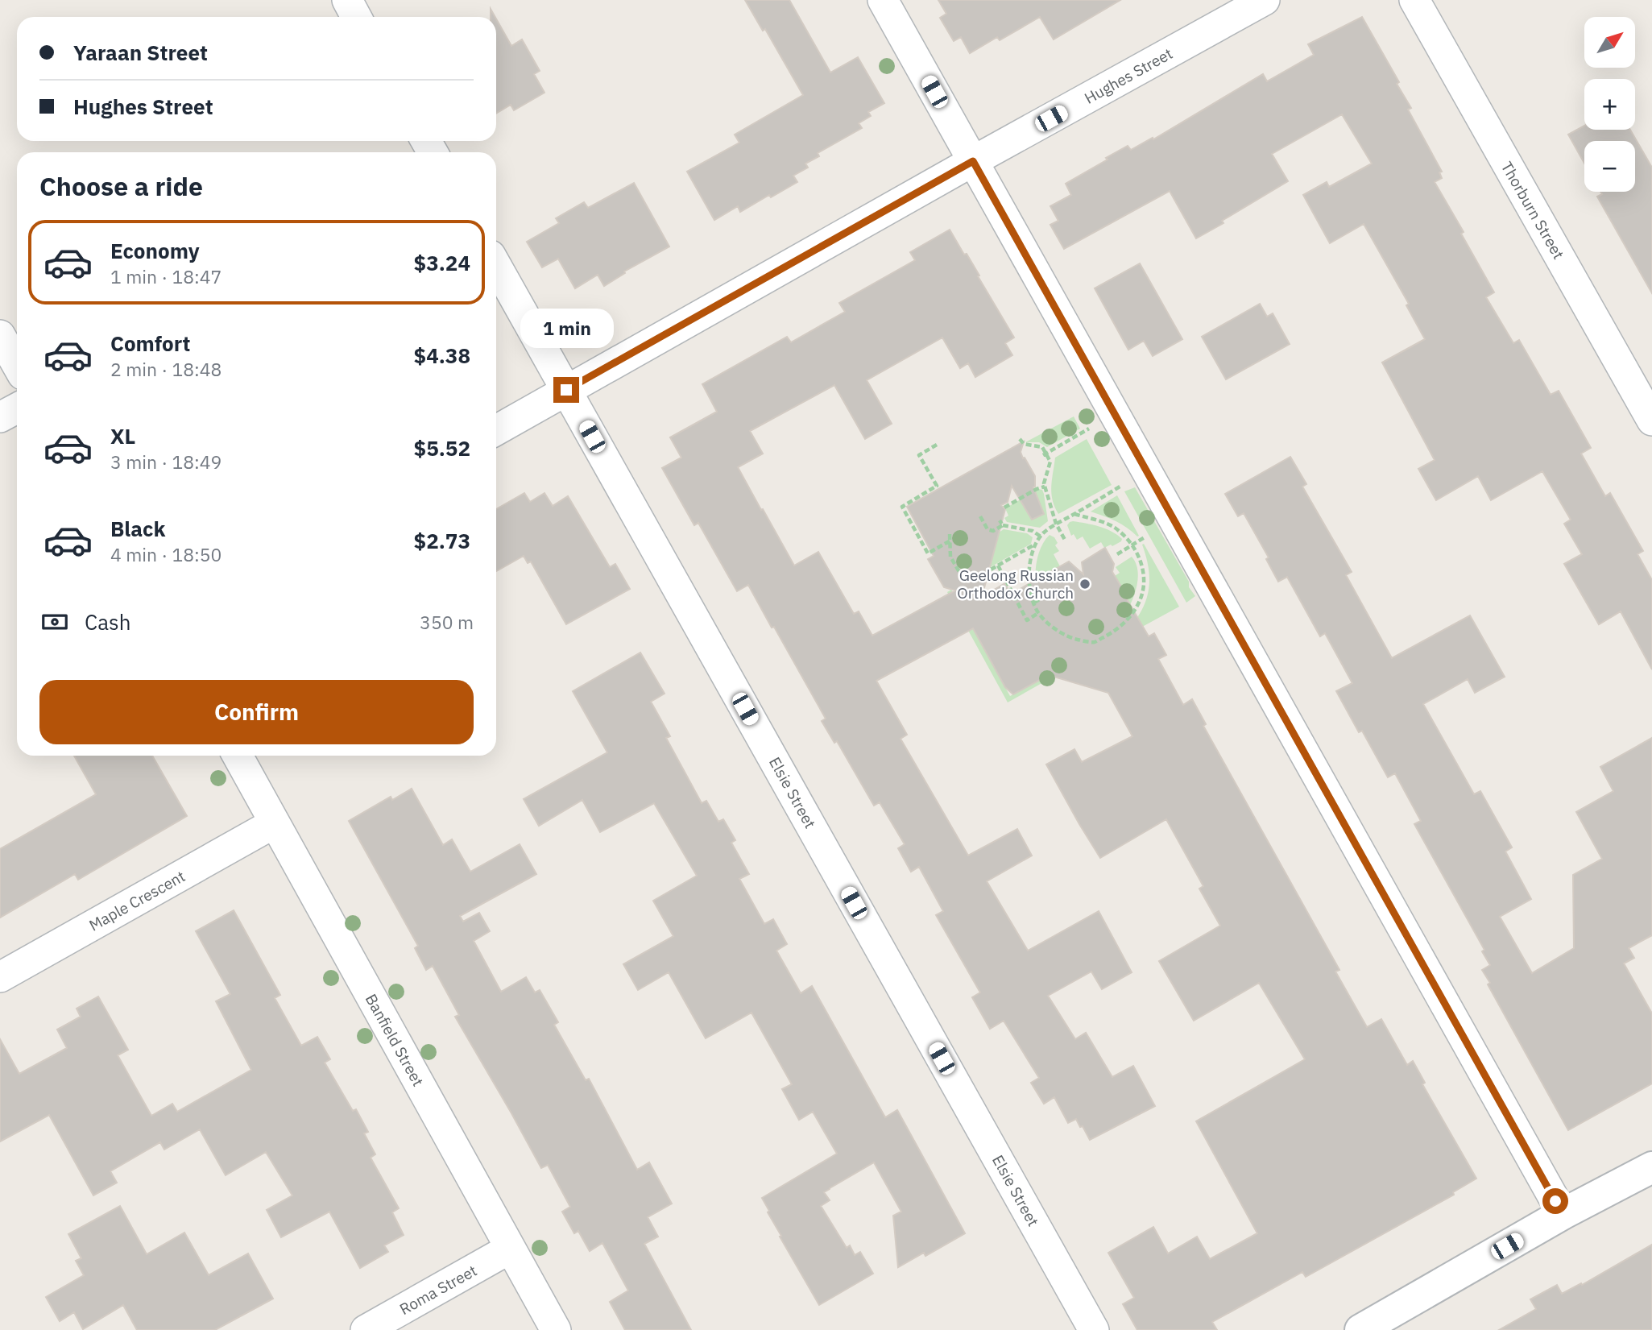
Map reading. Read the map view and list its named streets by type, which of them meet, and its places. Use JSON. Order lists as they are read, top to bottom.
{
  "streets": {
    "street": [
      "Hughes Street",
      "Thorburn Street",
      "Elsie Street",
      "Maple Crescent",
      "Banfield Street",
      "Roma Street"
    ]
  },
  "crossings": [
    ["Hughes Street", "Elsie Street"],
    ["Maple Crescent", "Banfield Street"],
    ["Banfield Street", "Roma Street"]
  ],
  "places": ["Geelong Russian Orthodox Church"],
  "north": "top right",
  "page": {
    "map_buttons": ["+", "−"],
    "banner": ["Yaraan Street", "Hughes Street"],
    "heading": "Choose a ride",
    "list": [
      {
        "name": "Economy",
        "note": "1 min · 18:47",
        "value": "$3.24"
      },
      {
        "name": "Comfort",
        "note": "2 min · 18:48",
        "value": "$4.38"
      },
      {
        "name": "XL",
        "note": "3 min · 18:49",
        "value": "$5.52"
      },
      {
        "name": "Black",
        "note": "4 min · 18:50",
        "value": "$2.73"
      }
    ],
    "bubble": "1 min",
    "pay": ["Cash", "350 m"],
    "buttons": "Confirm"
  }
}
